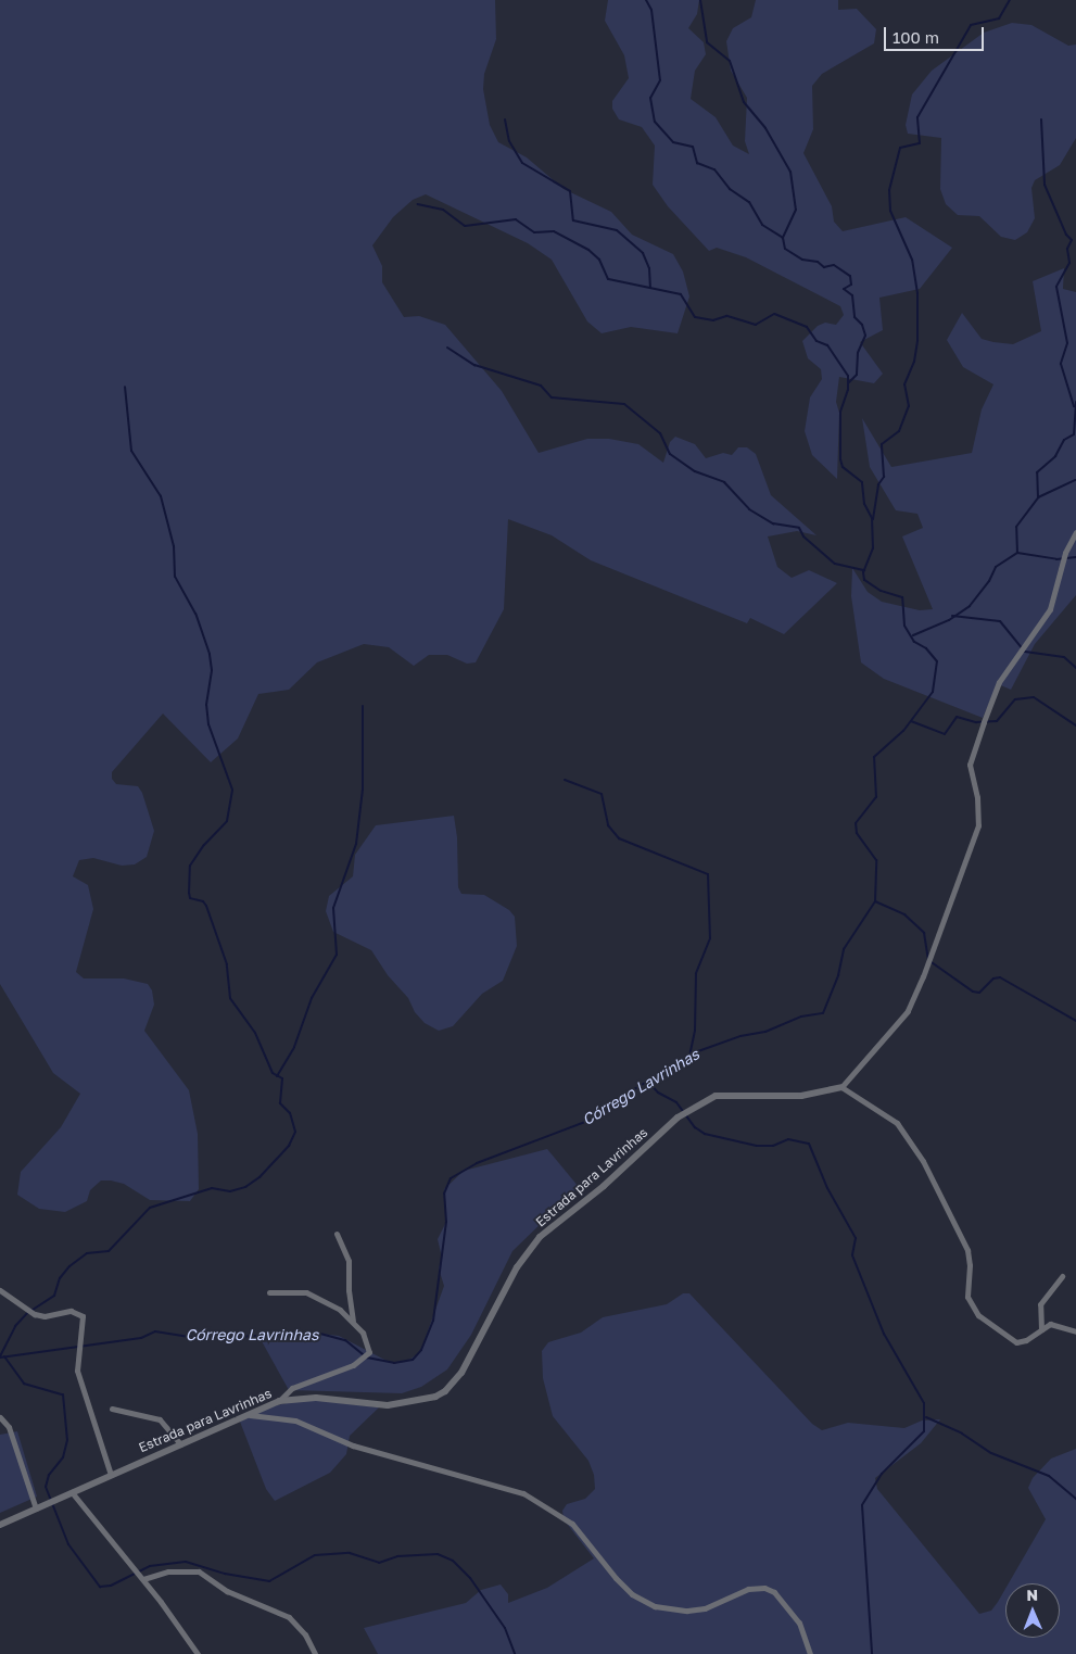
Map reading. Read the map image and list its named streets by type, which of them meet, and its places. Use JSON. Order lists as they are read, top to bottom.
{
  "streets": {
    "street": ["Estrada para Lavrinhas"]
  },
  "water": ["Córrego Lavrinhas"],
  "scale_bar": "100 m",
  "north": "top"
}
